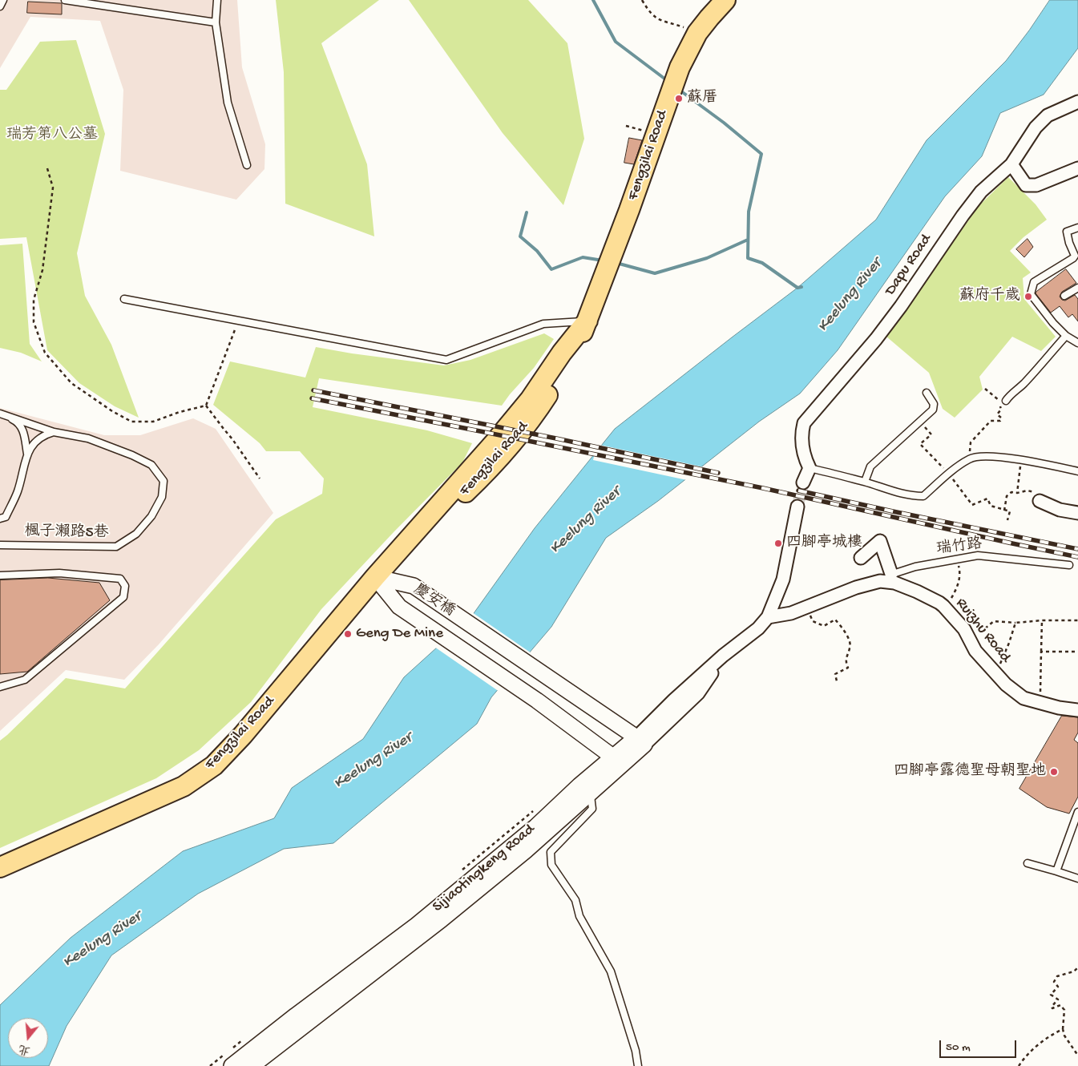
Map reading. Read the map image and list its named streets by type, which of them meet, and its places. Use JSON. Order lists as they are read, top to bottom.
{
  "streets": {
    "main road": ["Fengzilai Road"],
    "street": [
      "Dapu Road",
      "慶安橋",
      "Ruizhu Road",
      "Sijiaotingkeng Road"
    ],
    "lane": ["楓子瀨路5巷", "瑞竹路"]
  },
  "crossings": [
    ["Fengzilai Road", "慶安橋"],
    ["瑞竹路", "Ruizhu Road"],
    ["慶安橋", "Sijiaotingkeng Road"],
    ["Ruizhu Road", "Sijiaotingkeng Road"]
  ],
  "water": ["Keelung River"],
  "parks": ["瑞芳第八公墓"],
  "places": [
    "蘇厝",
    "蘇府千歲",
    "四腳亭城樓",
    "Geng De Mine",
    "四腳亭露德聖母朝聖地"
  ],
  "scale_bar": "50 m",
  "north": "bottom"
}
